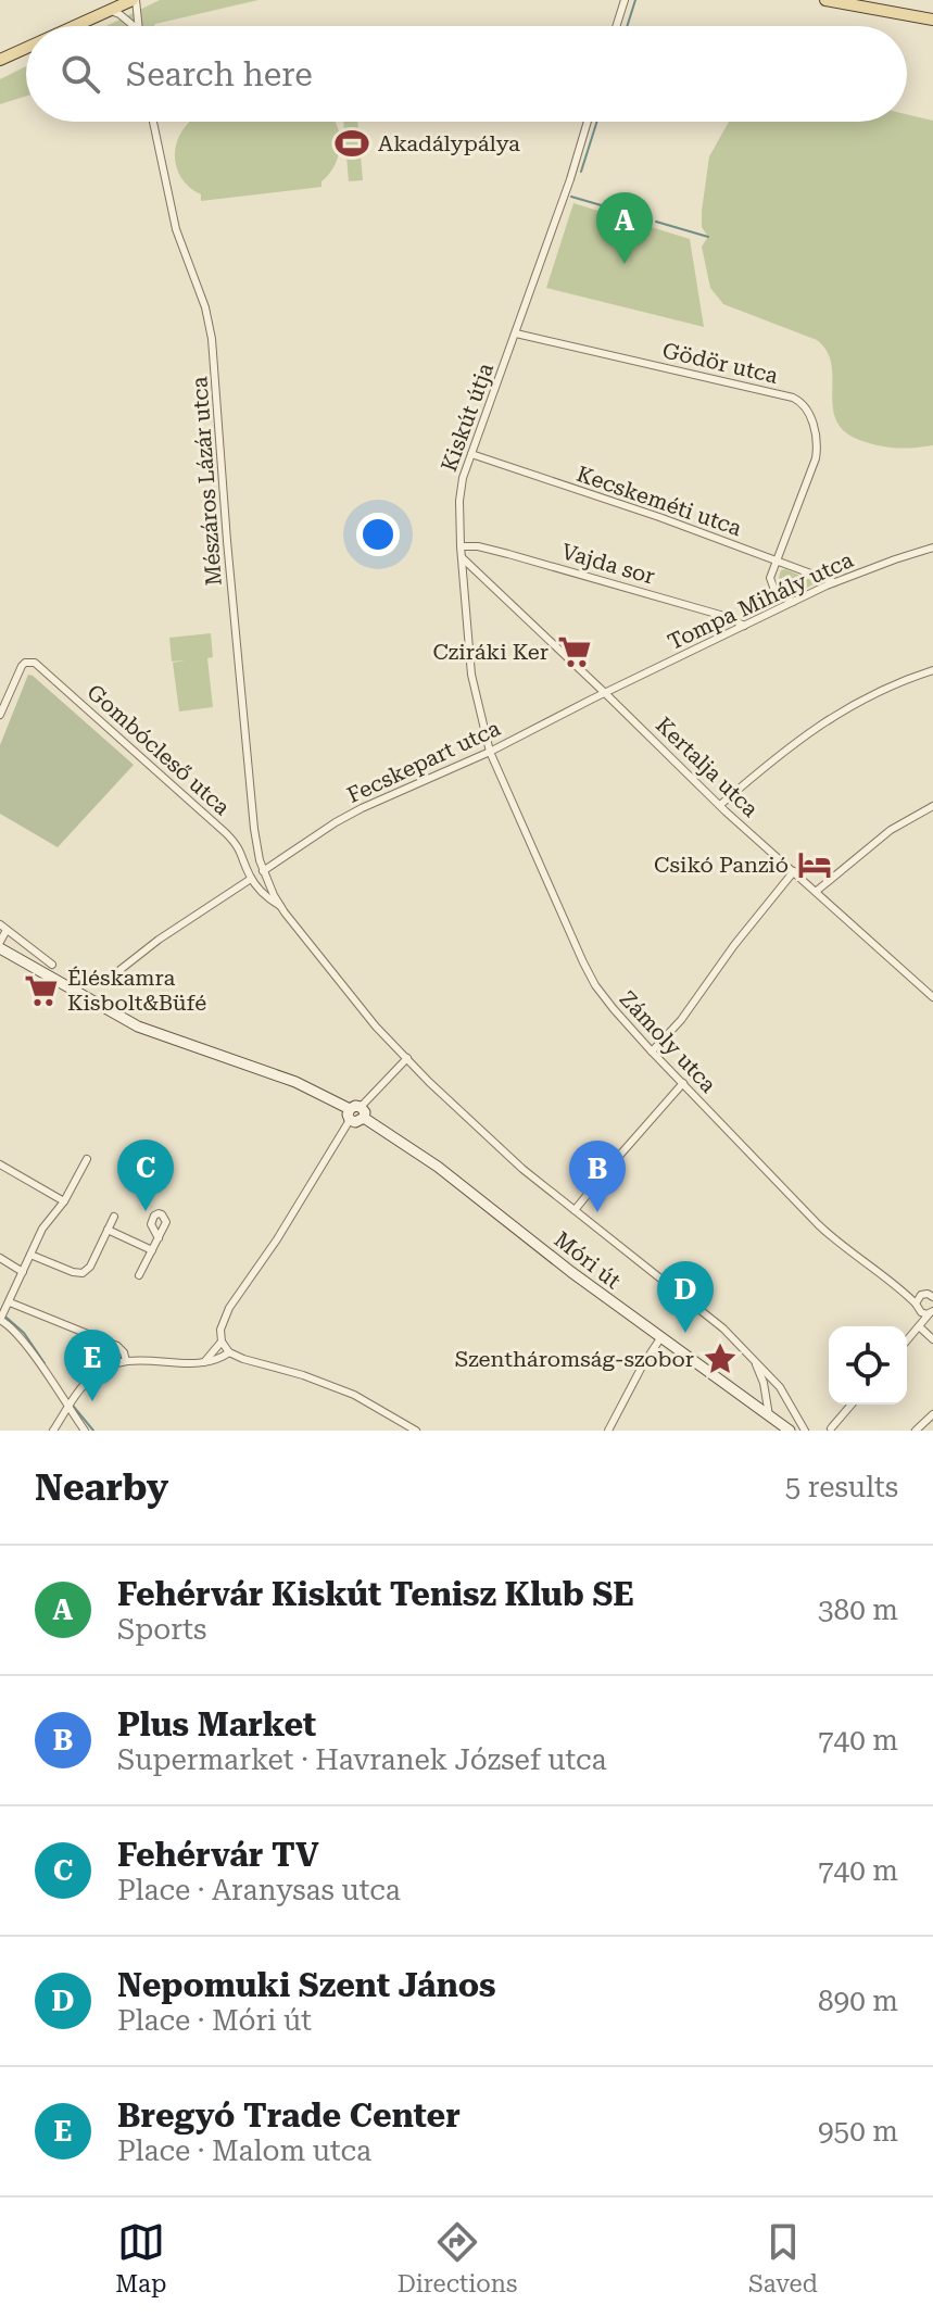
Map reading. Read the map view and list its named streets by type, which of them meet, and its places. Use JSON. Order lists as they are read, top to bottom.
{
  "streets": {
    "main road": ["Móri út"],
    "street": [
      "Gödör utca",
      "Kiskút útja",
      "Mészáros Lázár utca",
      "Kecskeméti utca",
      "Vajda sor",
      "Tompa Mihály utca",
      "Gombócleső utca",
      "Fecskepart utca",
      "Kertalja utca",
      "Zámoly utca"
    ]
  },
  "crossings": [
    ["Gödör utca", "Kiskút útja"],
    ["Gödör utca", "Kecskeméti utca"],
    ["Kiskút útja", "Kecskeméti utca"],
    ["Kiskút útja", "Vajda sor"],
    ["Kiskút útja", "Fecskepart utca"],
    ["Kiskút útja", "Kertalja utca"],
    ["Kiskút útja", "Zámoly utca"],
    ["Mészáros Lázár utca", "Fecskepart utca"],
    ["Kecskeméti utca", "Tompa Mihály utca"],
    ["Vajda sor", "Tompa Mihály utca"],
    ["Tompa Mihály utca", "Fecskepart utca"],
    ["Tompa Mihály utca", "Kertalja utca"],
    ["Gombócleső utca", "Fecskepart utca"],
    ["Fecskepart utca", "Kertalja utca"],
    ["Fecskepart utca", "Zámoly utca"]
  ],
  "places": {
    "sports": ["Akadálypálya"],
    "supermarket": ["Cziráki Ker", "Éléskamra Kisbolt&Büfé"],
    "hotel": ["Csikó Panzió"],
    "place": ["Szentháromság-szobor"]
  },
  "page": {
    "search": "Search here",
    "pins": [
      "A",
      "C",
      "B",
      "D",
      "E"
    ],
    "heading": ["Nearby", "5 results"],
    "list": [
      {
        "mark": "A",
        "name": "Fehérvár Kiskút Tenisz Klub SE",
        "note": "Sports",
        "value": "380 m"
      },
      {
        "mark": "B",
        "name": "Plus Market",
        "note": "Supermarket · Havranek József utca",
        "value": "740 m"
      },
      {
        "mark": "C",
        "name": "Fehérvár TV",
        "note": "Place · Aranysas utca",
        "value": "740 m"
      },
      {
        "mark": "D",
        "name": "Nepomuki Szent János",
        "note": "Place · Móri út",
        "value": "890 m"
      },
      {
        "mark": "E",
        "name": "Bregyó Trade Center",
        "note": "Place · Malom utca",
        "value": "950 m"
      }
    ],
    "nav": ["Map", "Directions", "Saved"]
  }
}
